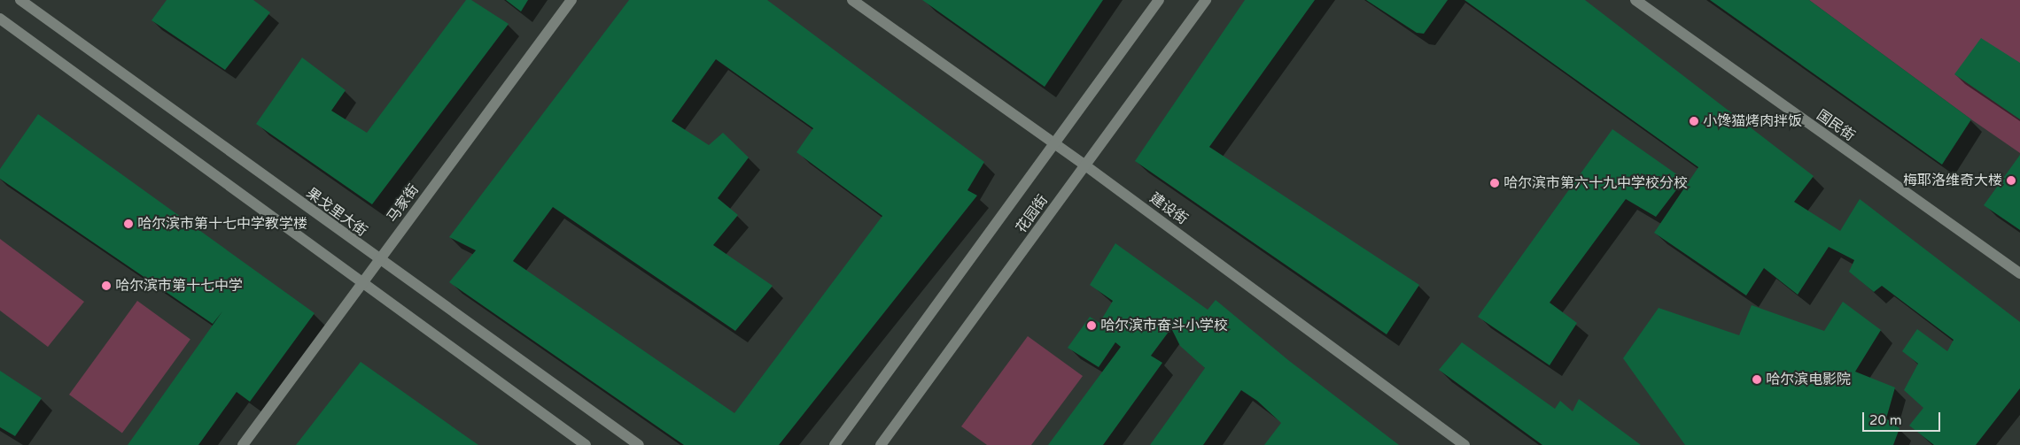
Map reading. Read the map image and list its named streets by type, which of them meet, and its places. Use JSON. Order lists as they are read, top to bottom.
{
  "streets": {
    "main road": [
      "国民街",
      "马家街",
      "建设街",
      "果戈里大街",
      "花园街"
    ]
  },
  "crossings": [
    ["马家街", "果戈里大街"],
    ["建设街", "花园街"]
  ],
  "places": [
    "小馋猫烤肉拌饭",
    "梅耶洛维奇大楼",
    "哈尔滨市第六十九中学校分校",
    "哈尔滨市第十七中学教学楼",
    "哈尔滨市第十七中学",
    "哈尔滨市奋斗小学校",
    "哈尔滨电影院"
  ],
  "scale_bar": "20 m"
}
